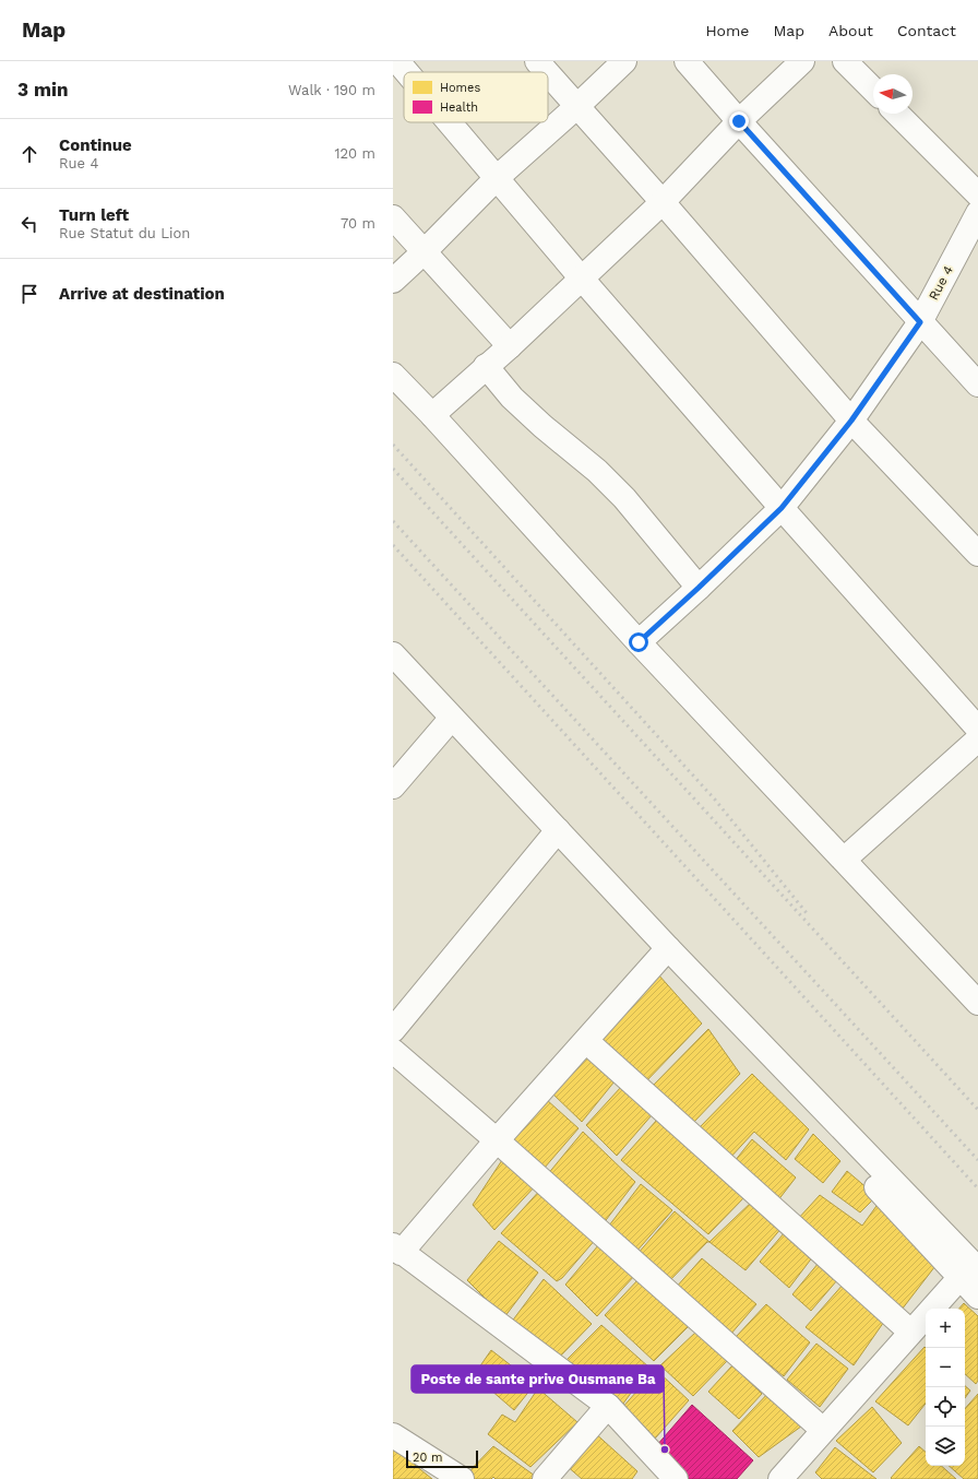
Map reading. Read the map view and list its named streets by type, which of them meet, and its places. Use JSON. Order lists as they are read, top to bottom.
{
  "streets": {
    "street": ["Rue 4"]
  },
  "places": ["Poste de sante prive Ousmane Ba"],
  "legend": ["Homes", "Health"],
  "scale_bar": "20 m",
  "north": "left",
  "page": {
    "header": "Map",
    "nav": [
      "Home",
      "Map",
      "About",
      "Contact"
    ],
    "heading": ["3 min", "Walk · 190 m"],
    "list": [
      ["Continue", "Rue 4", "120 m"],
      ["Turn left", "Rue Statut du Lion", "70 m"],
      "Arrive at destination"
    ],
    "map_buttons": ["+", "−"],
    "scale": "20 m"
  }
}
